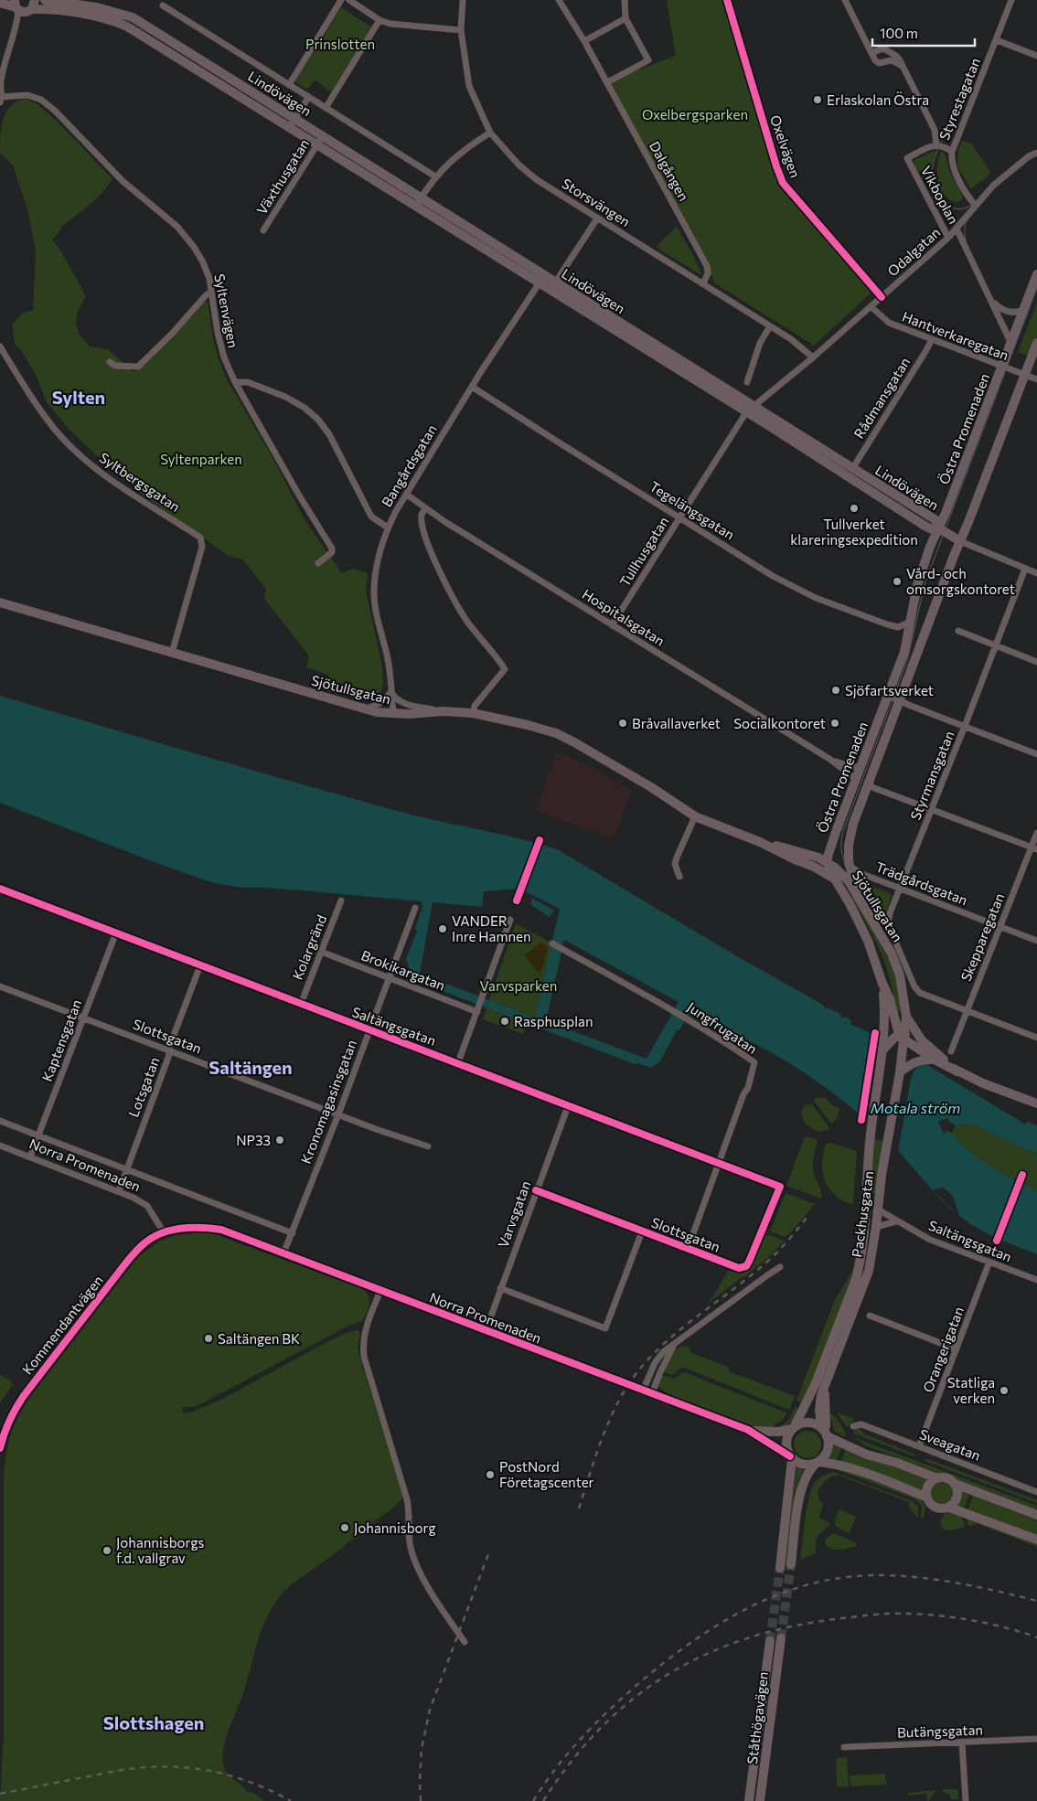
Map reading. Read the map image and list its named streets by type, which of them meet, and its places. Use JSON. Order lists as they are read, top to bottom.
{
  "streets": {
    "main road": [
      "Lindövägen",
      "Östra Promenaden",
      "Sjötullsgatan",
      "Norra Promenaden",
      "Packhusgatan",
      "Kommendantvägen",
      "Ståthögavägen"
    ],
    "street": [
      "Styrestagatan",
      "Dalgången",
      "Växthusgatan",
      "Vikboplan",
      "Storsvängen",
      "Odalgatan",
      "Syltenvägen",
      "Hantverkaregatan",
      "Rådmansgatan",
      "Bangårdsgatan",
      "Syltbergsgatan",
      "Tegelängsgatan",
      "Tullhusgatan",
      "Hospitalsgatan",
      "Styrmansgatan",
      "Trädgårdsgatan",
      "Skepparegatan",
      "Kolargränd",
      "Brokikargatan",
      "Saltängsgatan",
      "Jungfrugatan",
      "Slottsgatan",
      "Kaptensgatan",
      "Lotsgatan",
      "Kronomagasinsgatan",
      "Varvsgatan",
      "Orangerigatan",
      "Sveagatan",
      "Butängsgatan"
    ],
    "cycle path": ["Oxelvägen"]
  },
  "crossings": [
    ["Lindövägen", "Växthusgatan"],
    ["Lindövägen", "Odalgatan"],
    ["Lindövägen", "Rådmansgatan"],
    ["Lindövägen", "Östra Promenaden"],
    ["Lindövägen", "Bangårdsgatan"],
    ["Lindövägen", "Tullhusgatan"],
    ["Styrestagatan", "Vikboplan"],
    ["Styrestagatan", "Odalgatan"],
    ["Dalgången", "Storsvängen"],
    ["Vikboplan", "Odalgatan"],
    ["Storsvängen", "Odalgatan"],
    ["Odalgatan", "Hantverkaregatan"],
    ["Odalgatan", "Tullhusgatan"],
    ["Hantverkaregatan", "Rådmansgatan"],
    ["Hantverkaregatan", "Östra Promenaden"],
    ["Östra Promenaden", "Tegelängsgatan"],
    ["Östra Promenaden", "Hospitalsgatan"],
    ["Östra Promenaden", "Sjötullsgatan"],
    ["Östra Promenaden", "Trädgårdsgatan"],
    ["Bangårdsgatan", "Tegelängsgatan"],
    ["Bangårdsgatan", "Hospitalsgatan"],
    ["Bangårdsgatan", "Sjötullsgatan"],
    ["Syltbergsgatan", "Sjötullsgatan"],
    ["Tegelängsgatan", "Tullhusgatan"],
    ["Tullhusgatan", "Hospitalsgatan"],
    ["Sjötullsgatan", "Packhusgatan"],
    ["Styrmansgatan", "Trädgårdsgatan"],
    ["Styrmansgatan", "Skepparegatan"],
    ["Trädgårdsgatan", "Skepparegatan"],
    ["Kolargränd", "Brokikargatan"],
    ["Kolargränd", "Saltängsgatan"],
    ["Brokikargatan", "Kronomagasinsgatan"],
    ["Saltängsgatan", "Jungfrugatan"],
    ["Saltängsgatan", "Slottsgatan"],
    ["Saltängsgatan", "Kaptensgatan"],
    ["Saltängsgatan", "Lotsgatan"],
    ["Saltängsgatan", "Kronomagasinsgatan"],
    ["Saltängsgatan", "Varvsgatan"],
    ["Saltängsgatan", "Packhusgatan"],
    ["Saltängsgatan", "Orangerigatan"],
    ["Jungfrugatan", "Slottsgatan"],
    ["Slottsgatan", "Kaptensgatan"],
    ["Slottsgatan", "Lotsgatan"],
    ["Slottsgatan", "Kronomagasinsgatan"],
    ["Slottsgatan", "Varvsgatan"],
    ["Kaptensgatan", "Norra Promenaden"],
    ["Lotsgatan", "Norra Promenaden"],
    ["Kronomagasinsgatan", "Norra Promenaden"],
    ["Norra Promenaden", "Varvsgatan"],
    ["Norra Promenaden", "Packhusgatan"],
    ["Norra Promenaden", "Kommendantvägen"],
    ["Orangerigatan", "Sveagatan"]
  ],
  "districts": ["Sylten", "Saltängen", "Slottshagen"],
  "water": ["Motala ström"],
  "parks": [
    "Prinslotten",
    "Oxelbergsparken",
    "Syltenparken",
    "Varvsparken"
  ],
  "places": [
    "Erlaskolan Östra",
    "Tullverket klareringsexpedition",
    "Vård- och omsorgskontoret",
    "Sjöfartsverket",
    "Bråvallaverket",
    "Socialkontoret",
    "VANDER Inre Hamnen",
    "Rasphusplan",
    "NP33",
    "Saltängen BK",
    "Statliga verken",
    "PostNord Företagscenter",
    "Johannisborg",
    "Johannisborgs f.d. vallgrav"
  ],
  "scale_bar": "100 m"
}
